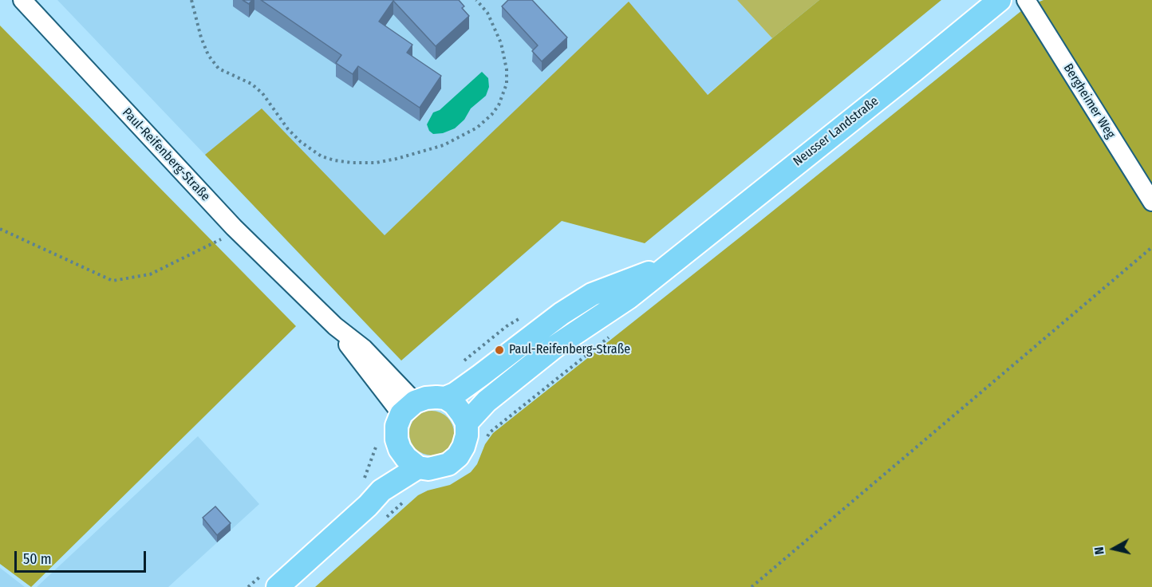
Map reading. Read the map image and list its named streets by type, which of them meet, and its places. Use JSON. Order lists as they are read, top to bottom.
{
  "streets": {
    "main road": ["Neusser Landstraße"],
    "street": ["Bergheimer Weg", "Paul-Reifenberg-Straße"]
  },
  "crossings": [
    ["Neusser Landstraße", "Paul-Reifenberg-Straße"]
  ],
  "places": ["Paul-Reifenberg-Straße"],
  "scale_bar": "50 m",
  "north": "left"
}
